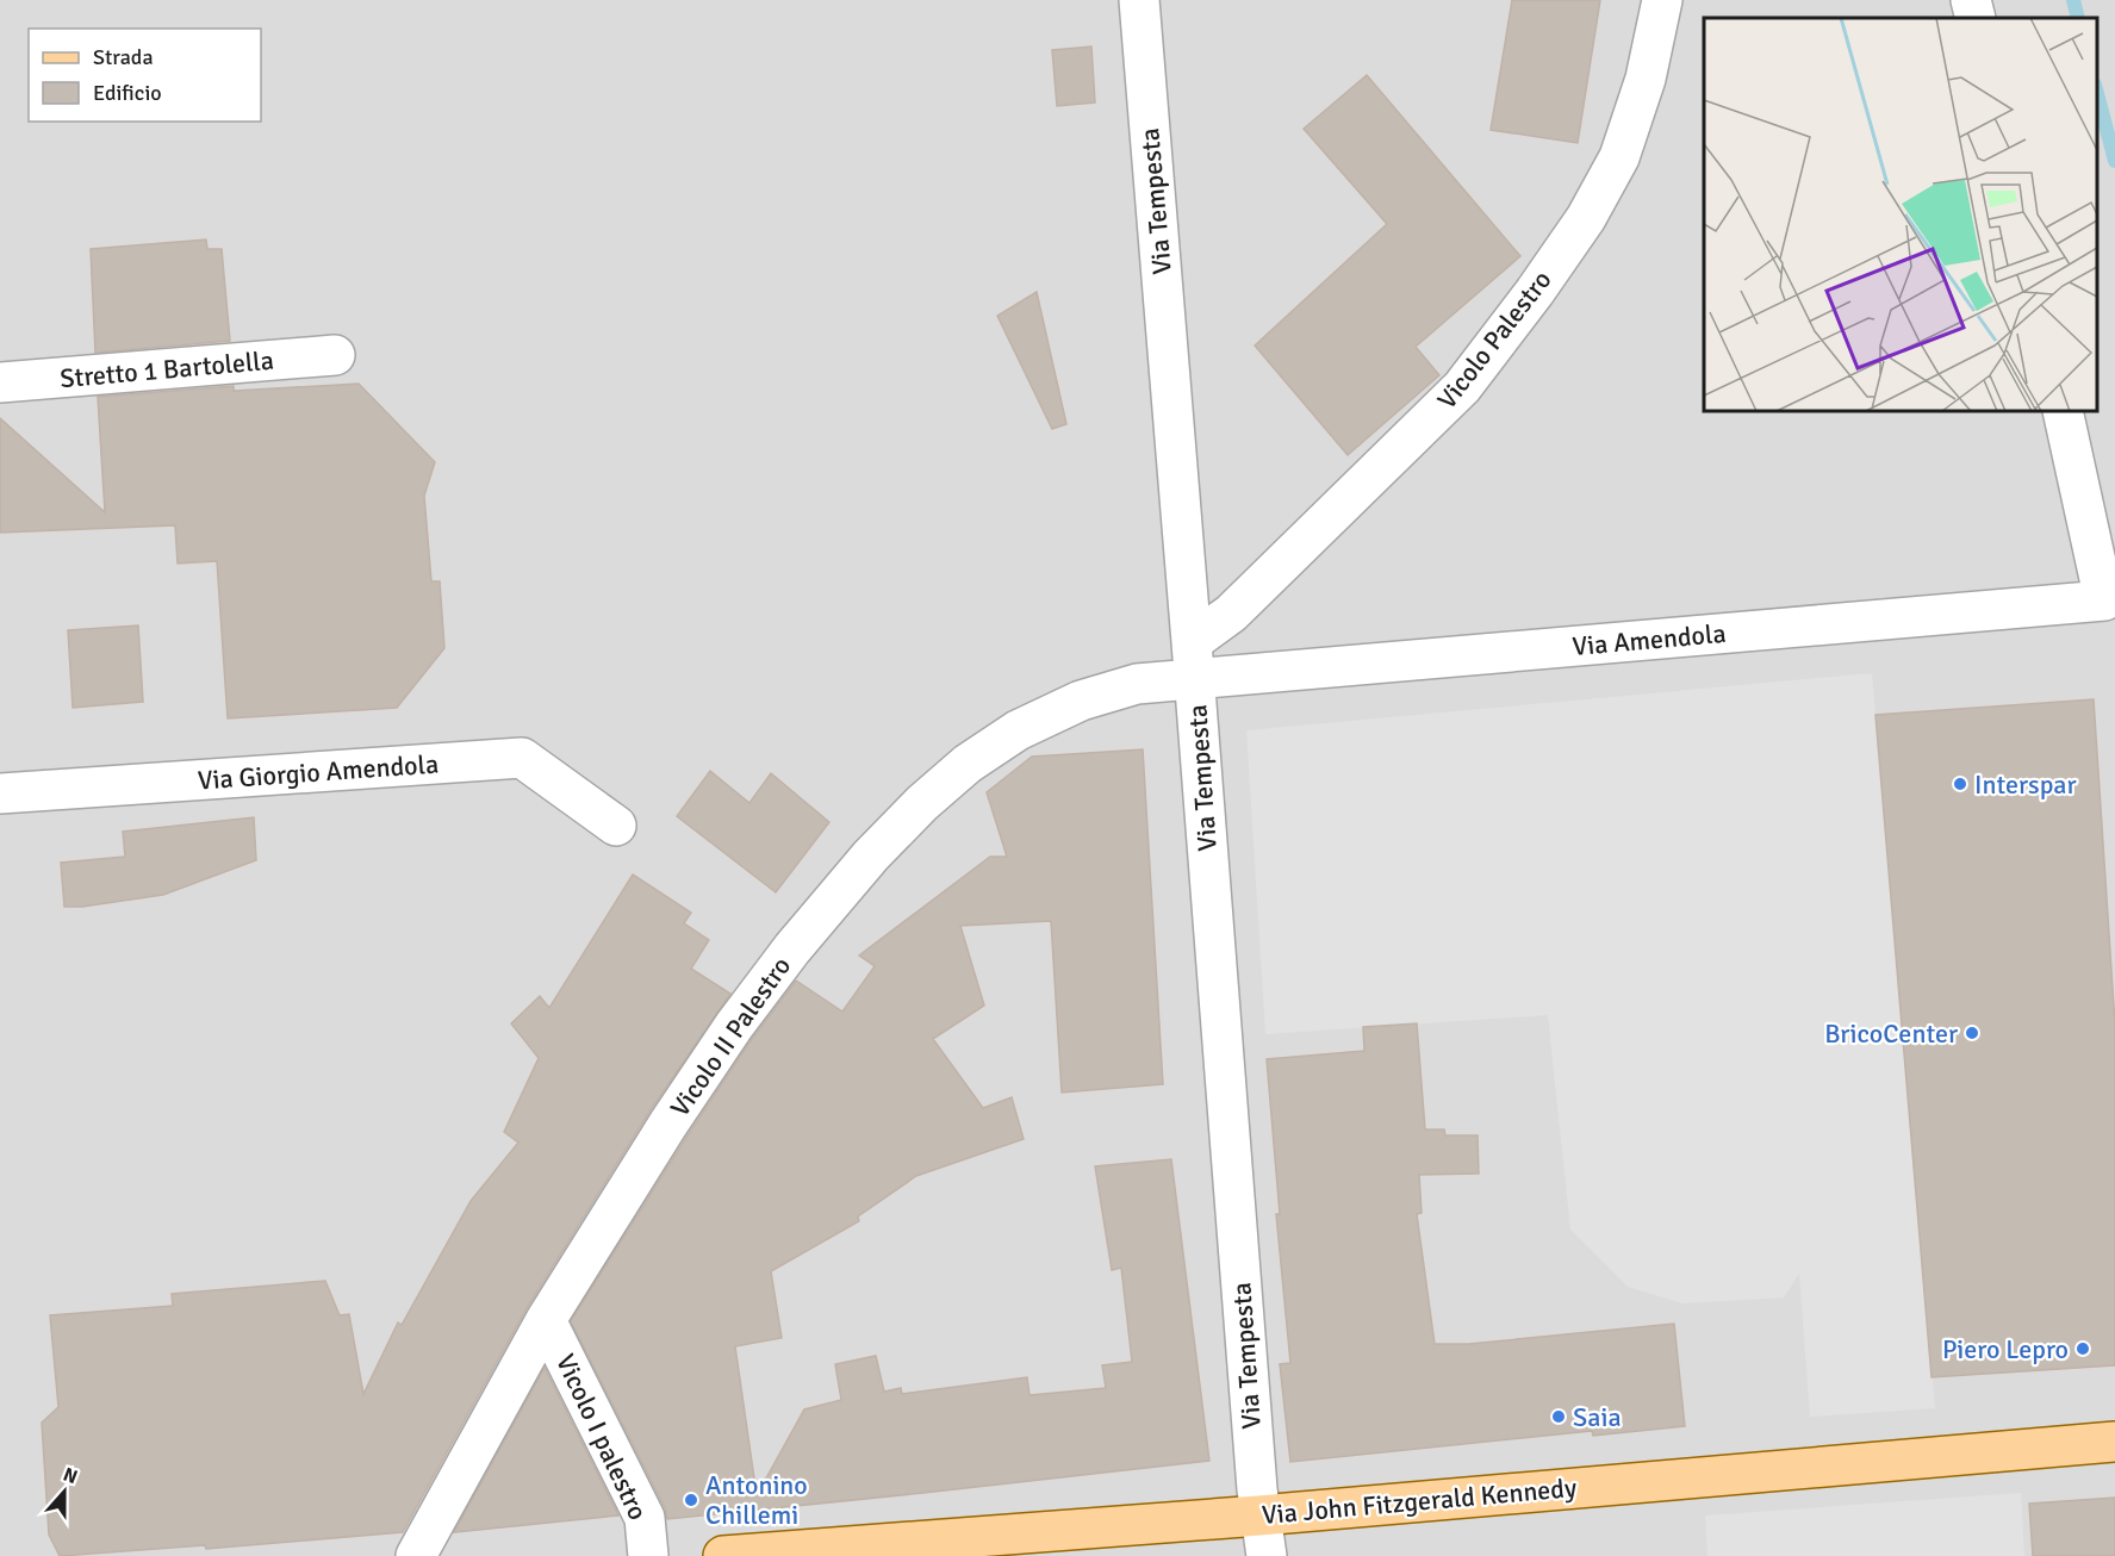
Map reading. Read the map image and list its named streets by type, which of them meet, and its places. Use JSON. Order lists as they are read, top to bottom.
{
  "streets": {
    "main road": ["Via John Fitzgerald Kennedy"],
    "street": [
      "Via Tempesta",
      "Vicolo Palestro",
      "Stretto 1 Bartolella",
      "Via Amendola",
      "Via Giorgio Amendola",
      "Vicolo II Palestro",
      "Vicolo I palestro"
    ]
  },
  "crossings": [
    ["Via Tempesta", "Vicolo Palestro"],
    ["Via Tempesta", "Via Amendola"],
    ["Via Tempesta", "Vicolo II Palestro"],
    ["Via Tempesta", "Via John Fitzgerald Kennedy"],
    ["Vicolo Palestro", "Via Amendola"],
    ["Vicolo Palestro", "Vicolo II Palestro"],
    ["Via Amendola", "Vicolo II Palestro"],
    ["Vicolo II Palestro", "Vicolo I palestro"]
  ],
  "places": [
    "Interspar",
    "BricoCenter",
    "Piero Lepro",
    "Saia",
    "Antonino Chillemi"
  ],
  "legend": ["Strada", "Edificio"],
  "north": "top"
}
